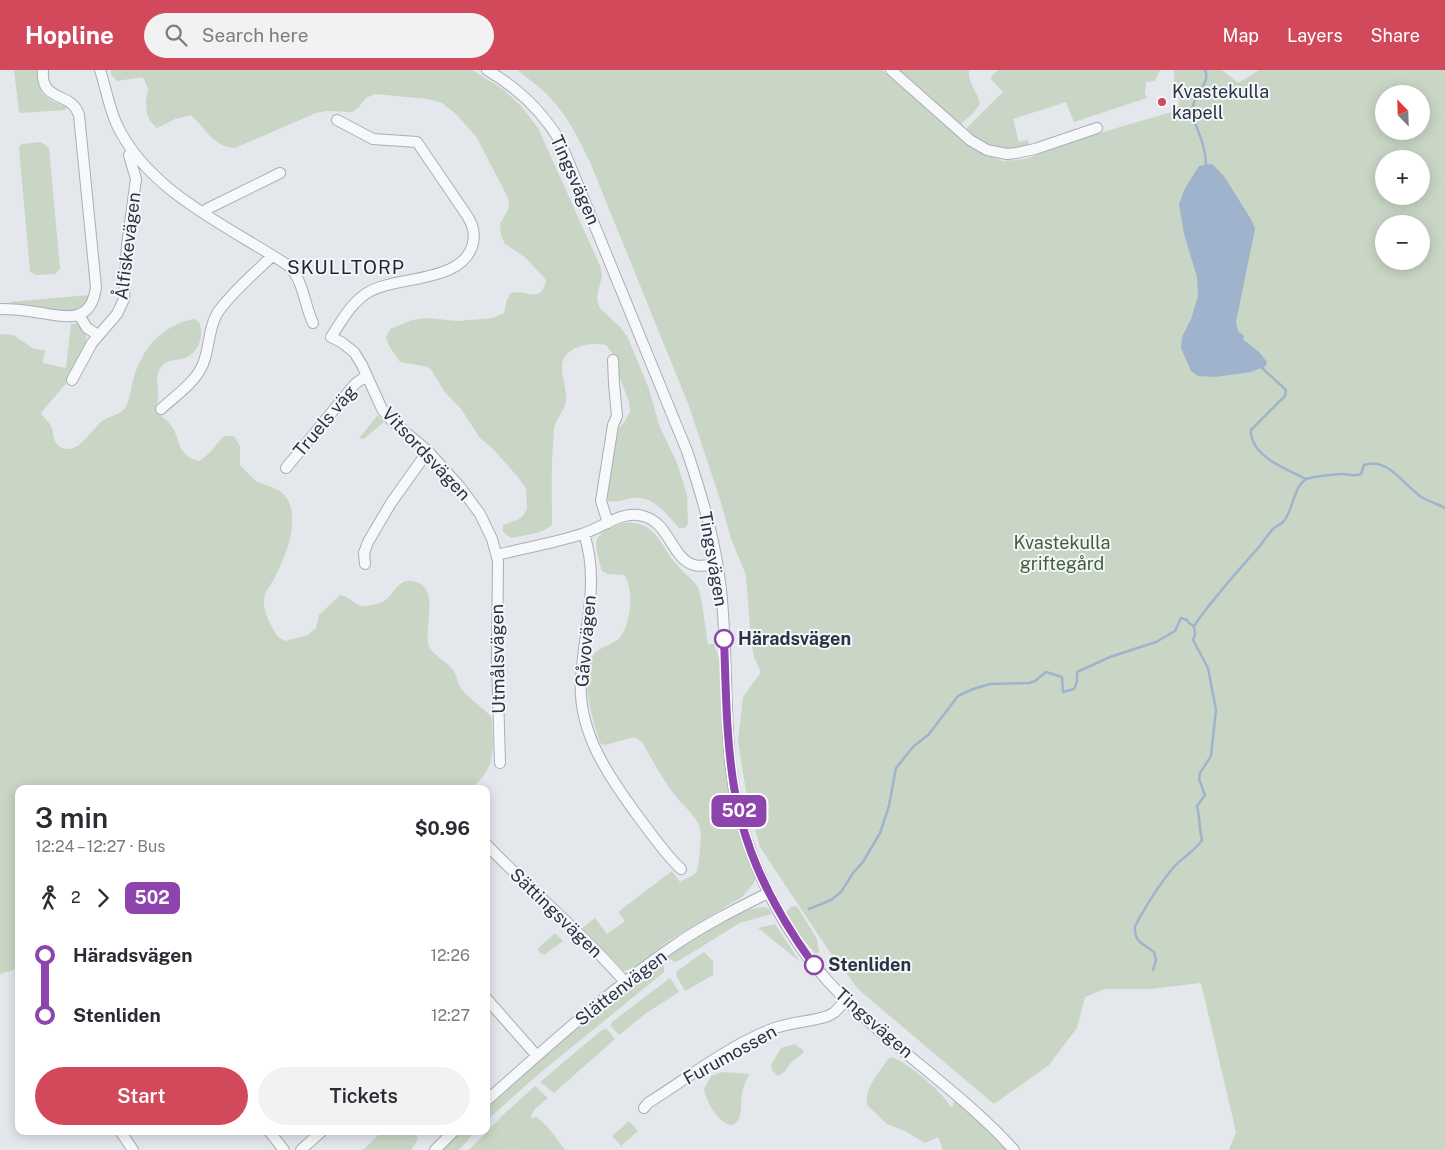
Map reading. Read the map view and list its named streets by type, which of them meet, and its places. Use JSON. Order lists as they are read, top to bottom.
{
  "streets": {
    "street": [
      "Tingsvägen",
      "Ålfiskevägen",
      "Truels väg",
      "Vitsordsvägen",
      "Gåvovägen",
      "Utmålsvägen",
      "Sättingsvägen",
      "Slättenvägen",
      "Furumossen"
    ]
  },
  "crossings": [
    ["Tingsvägen", "Slättenvägen"],
    ["Tingsvägen", "Furumossen"],
    ["Truels väg", "Vitsordsvägen"],
    ["Vitsordsvägen", "Utmålsvägen"],
    ["Sättingsvägen", "Slättenvägen"]
  ],
  "districts": ["SKULLTORP"],
  "parks": ["Kvastekulla griftegård"],
  "places": ["Kvastekulla kapell", "Häradsvägen", "Stenliden"],
  "lines": ["bus line 502"],
  "north": "top left",
  "page": {
    "header": "Hopline",
    "search": "Search here",
    "nav": ["Map", "Layers", "Share"],
    "on_map": "502",
    "map_buttons": ["+", "−"],
    "heading": ["3 min", "12:24 – 12:27 · Bus", "$0.96"],
    "legs": ["2", "502"],
    "list": [
      {
        "name": "Häradsvägen",
        "value": "12:26"
      },
      {
        "name": "Stenliden",
        "value": "12:27"
      }
    ],
    "buttons": ["Start", "Tickets"]
  }
}
